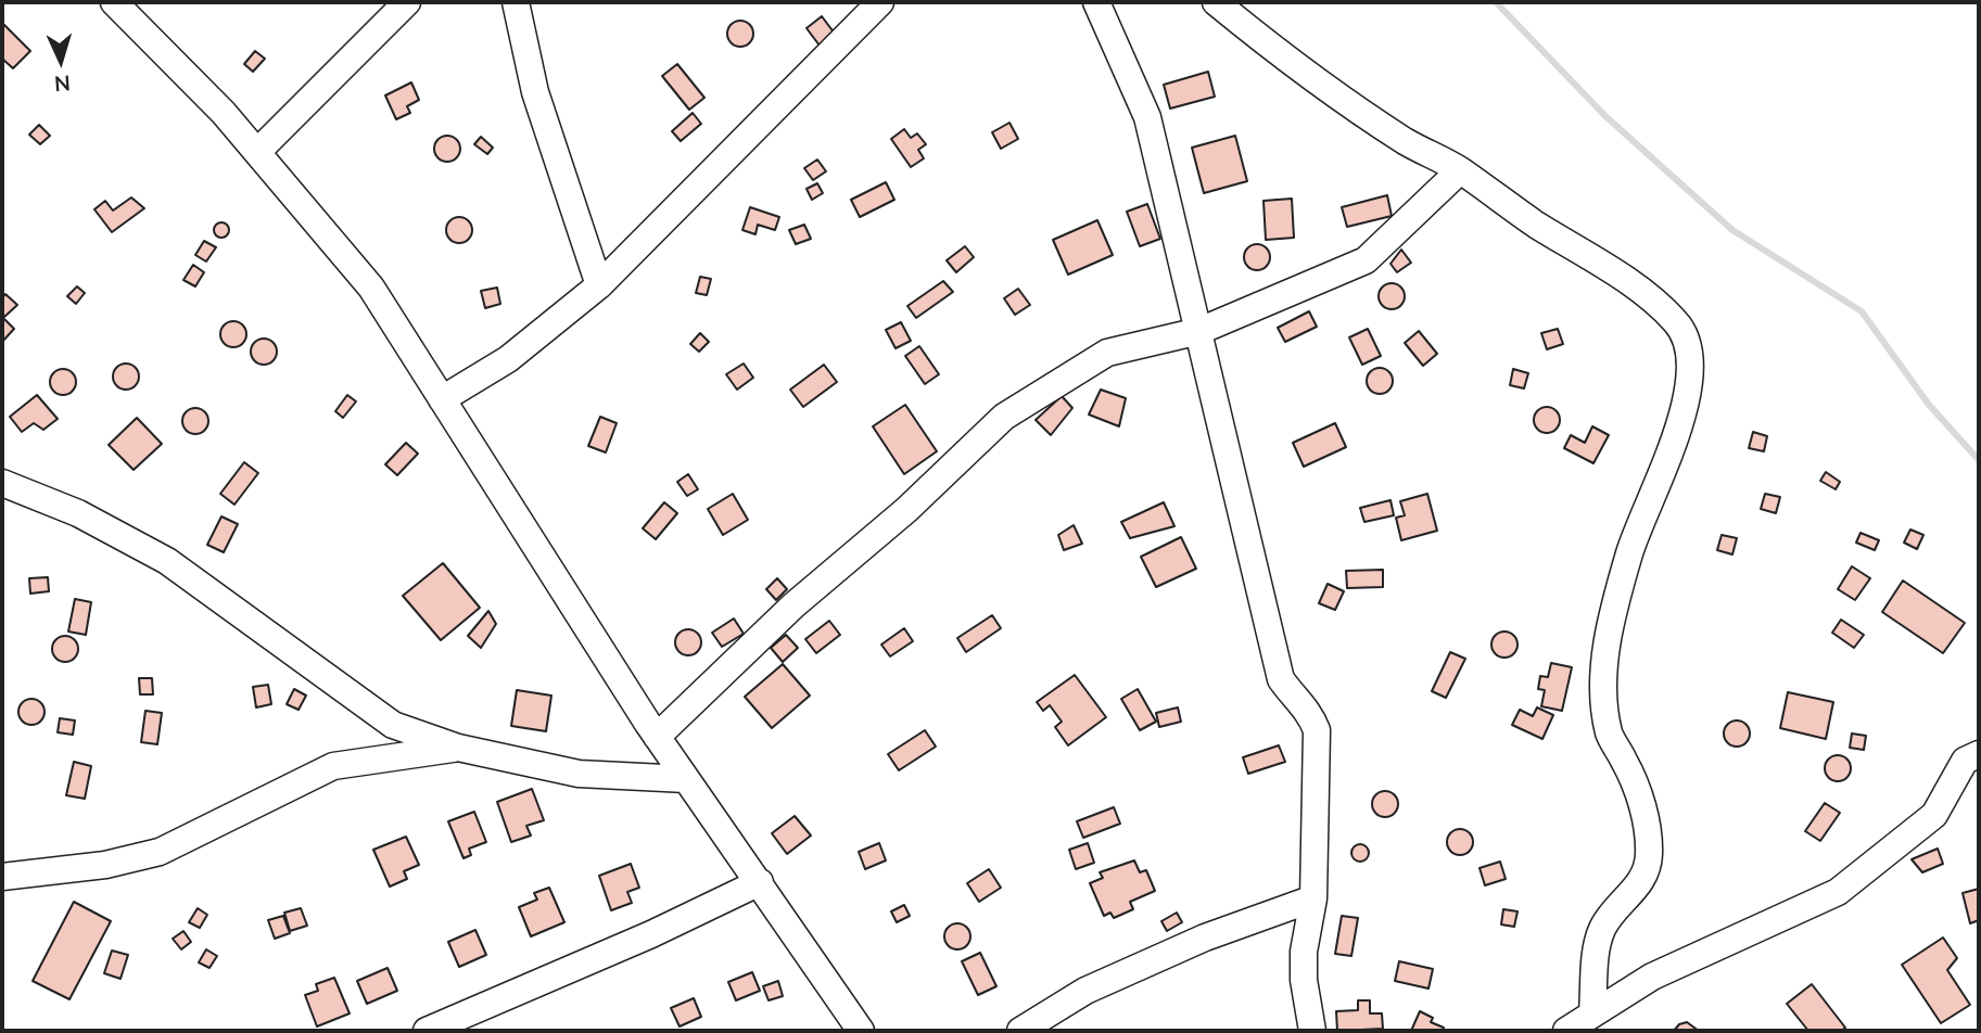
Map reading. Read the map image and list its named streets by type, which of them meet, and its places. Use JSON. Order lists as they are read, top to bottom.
{
  "north": "bottom"
}
